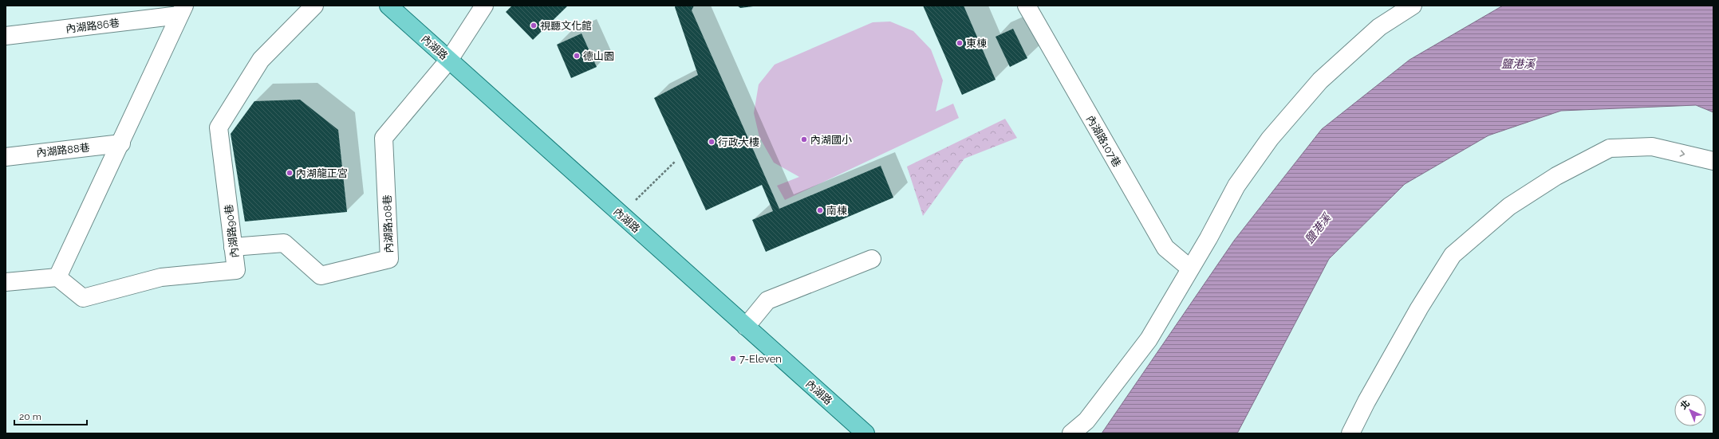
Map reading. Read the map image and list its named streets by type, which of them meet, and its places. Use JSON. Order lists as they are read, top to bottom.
{
  "streets": {
    "main road": ["內湖路"],
    "street": [
      "內湖路86巷",
      "內湖路107巷",
      "內湖路88巷",
      "內湖路108巷",
      "內湖路90巷"
    ]
  },
  "crossings": [
    ["內湖路", "內湖路108巷"],
    ["內湖路108巷", "內湖路90巷"]
  ],
  "water": ["鹽港溪"],
  "places": [
    "視聽文化館",
    "東棟",
    "德山園",
    "內湖國小",
    "行政大樓",
    "內湖龍正宮",
    "南棟",
    "7-Eleven"
  ],
  "scale_bar": "20 m",
  "north": "top left"
}
